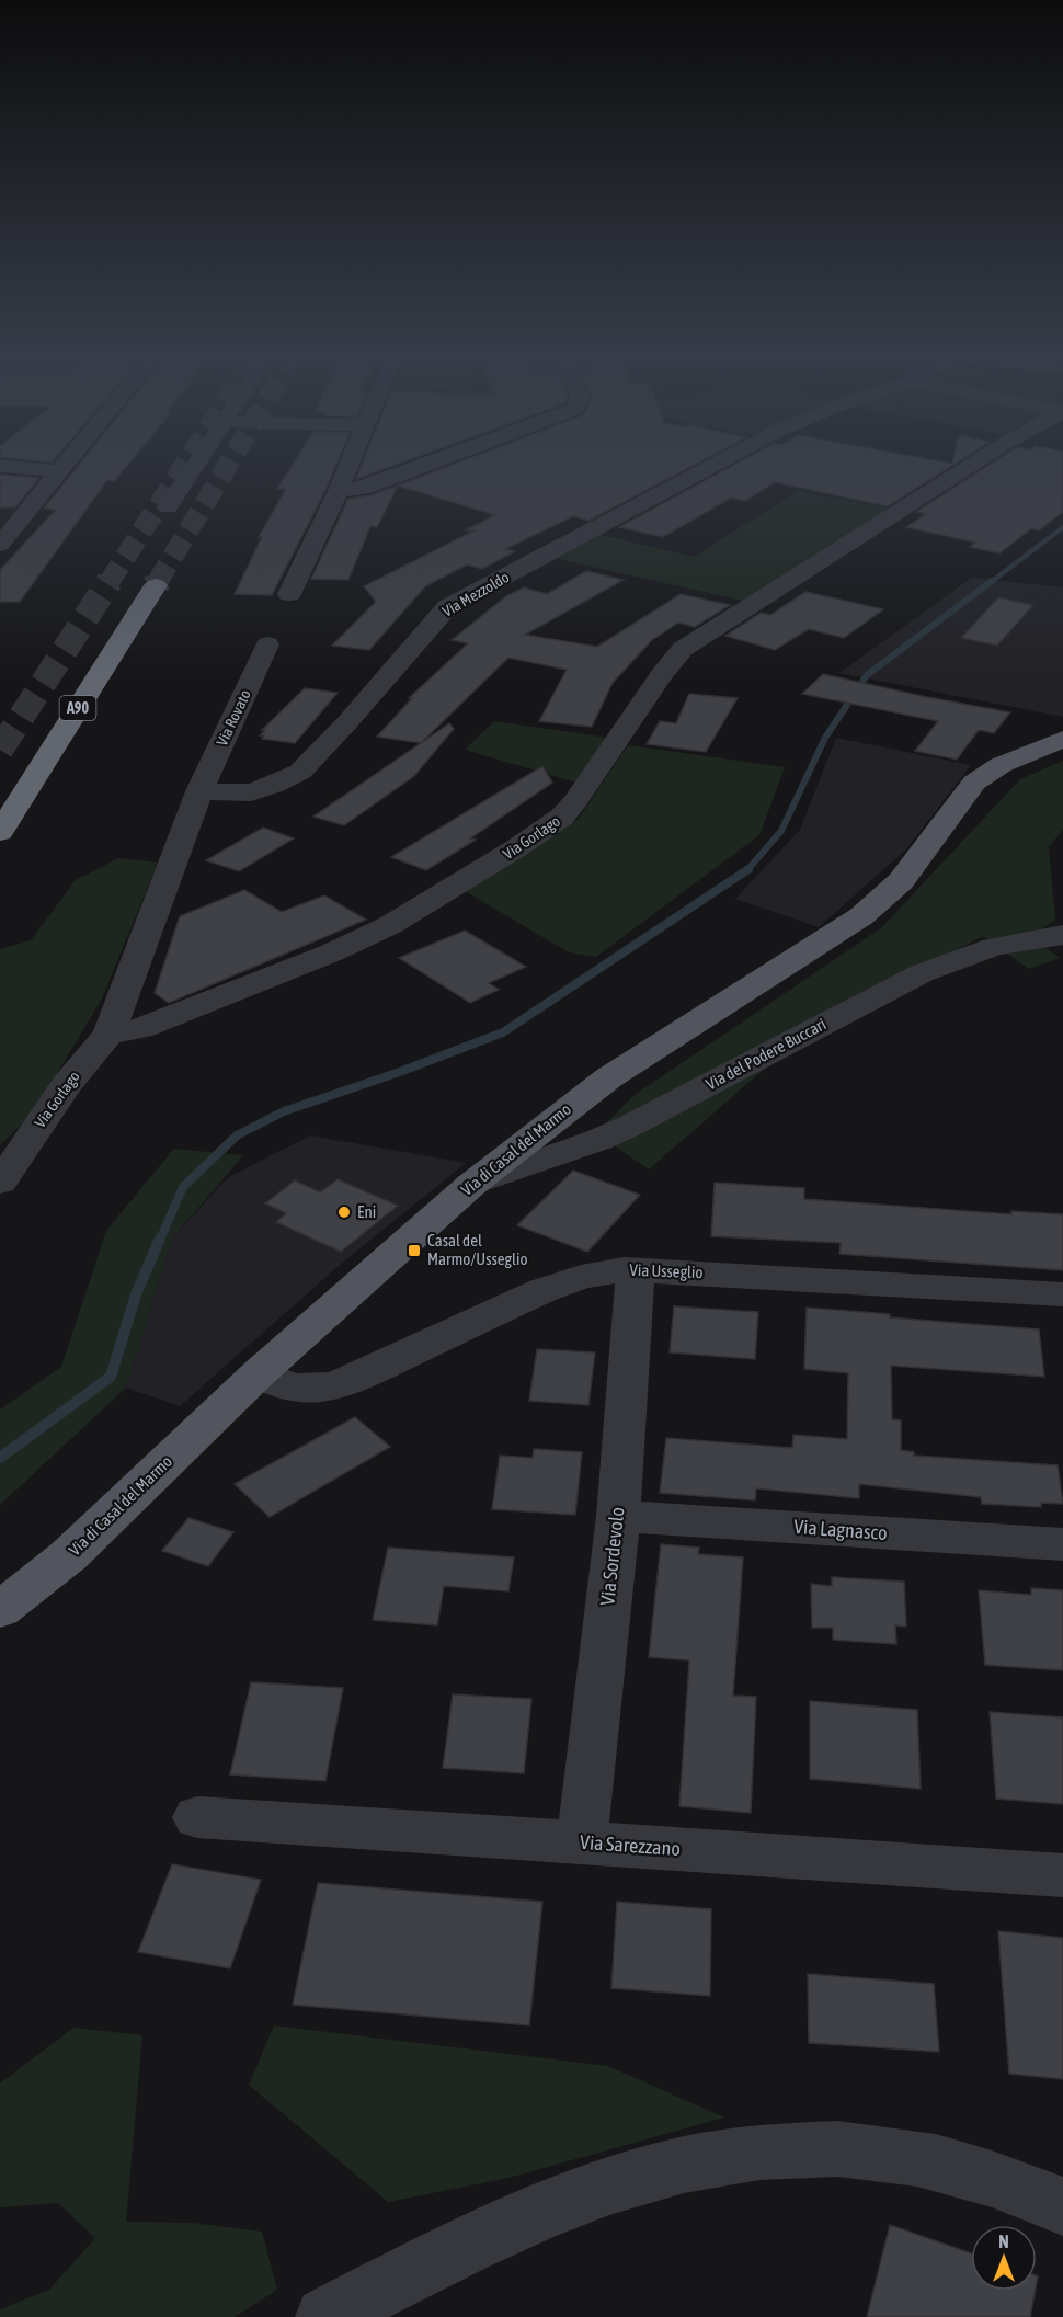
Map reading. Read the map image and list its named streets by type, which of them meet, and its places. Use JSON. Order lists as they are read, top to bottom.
{
  "streets": {
    "highway": ["A90"],
    "main road": ["Via di Casal del Marmo"],
    "street": [
      "Via Mezzoldo",
      "Via Rovato",
      "Via Gorlago",
      "Via del Podere Buccari",
      "Via Usseglio",
      "Via Lagnasco",
      "Via Sordevolo",
      "Via Sarezzano"
    ]
  },
  "crossings": [
    ["Via Mezzoldo", "Via Rovato"],
    ["Via del Podere Buccari", "Via di Casal del Marmo"],
    ["Via di Casal del Marmo", "Via Usseglio"],
    ["Via Usseglio", "Via Sordevolo"],
    ["Via Lagnasco", "Via Sordevolo"],
    ["Via Sordevolo", "Via Sarezzano"]
  ],
  "places": {
    "other": ["Eni"],
    "transit": ["Casal del Marmo/Usseglio"]
  },
  "north": "top"
}
